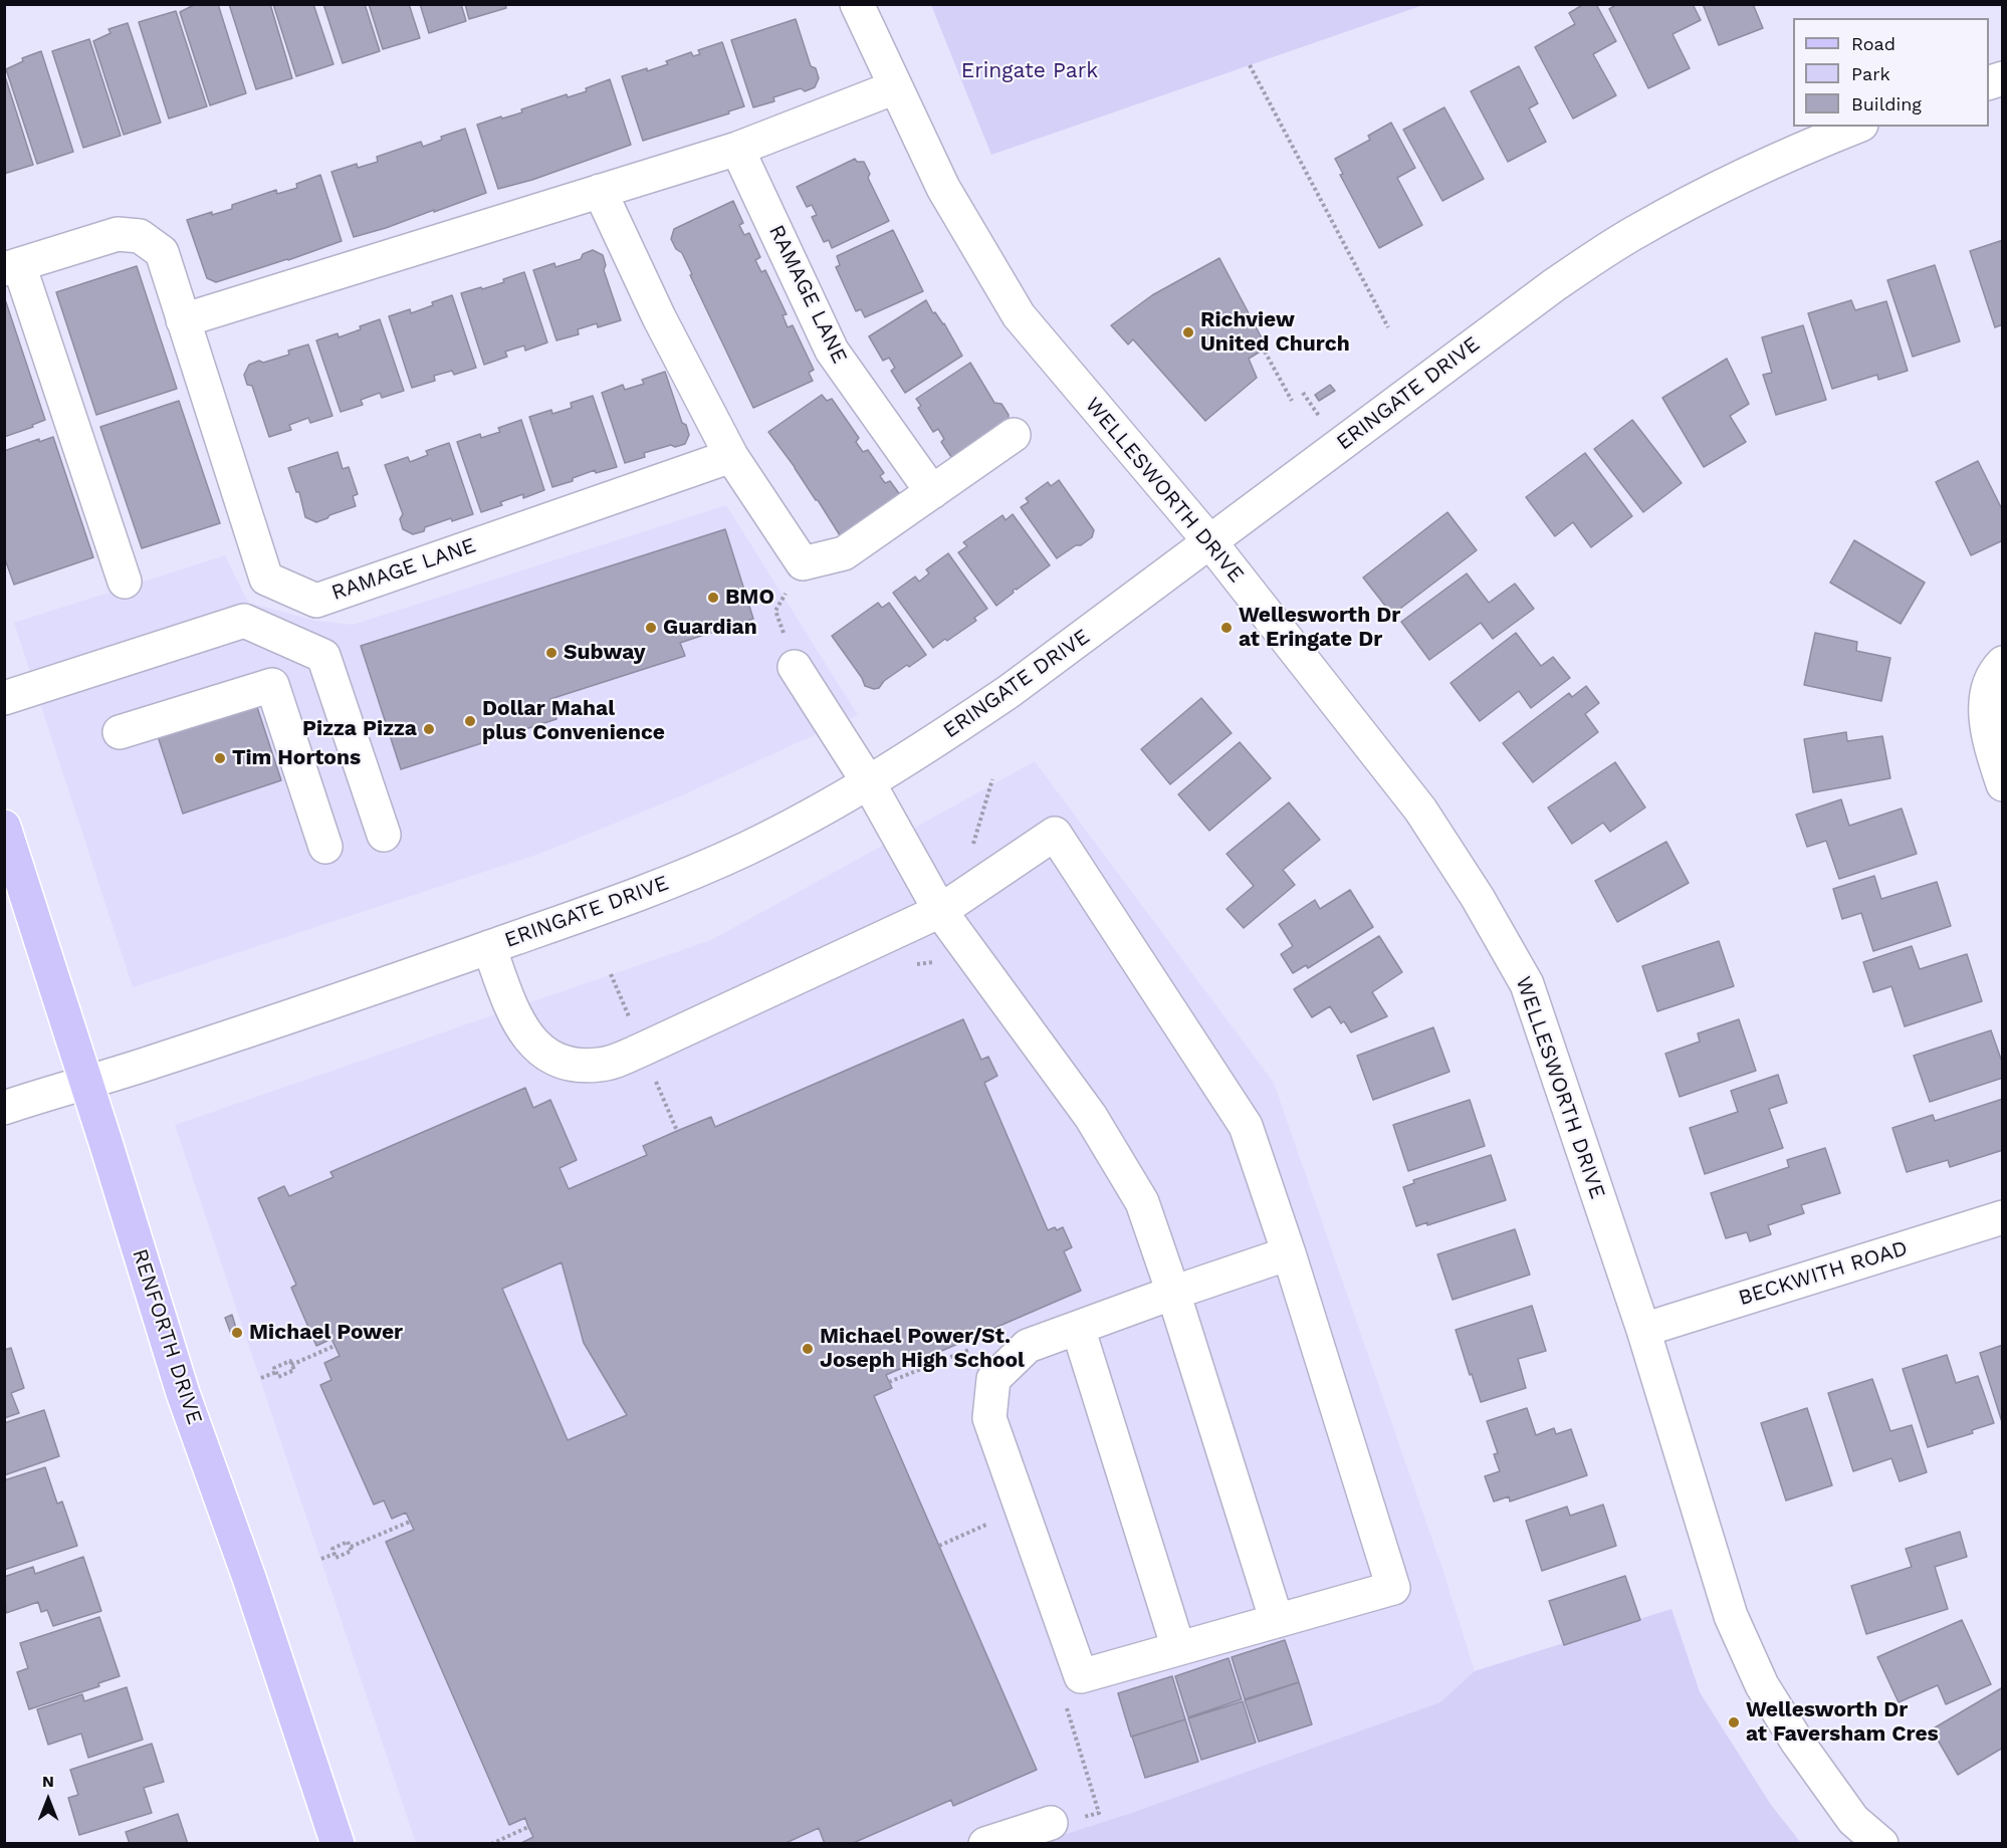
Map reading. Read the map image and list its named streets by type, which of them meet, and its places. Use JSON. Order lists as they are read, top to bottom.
{
  "streets": {
    "main road": ["RENFORTH DRIVE"],
    "street": [
      "RAMAGE LANE",
      "ERINGATE DRIVE",
      "WELLESWORTH DRIVE",
      "BECKWITH ROAD"
    ]
  },
  "crossings": [
    ["ERINGATE DRIVE", "WELLESWORTH DRIVE"],
    ["ERINGATE DRIVE", "RENFORTH DRIVE"],
    ["WELLESWORTH DRIVE", "BECKWITH ROAD"]
  ],
  "parks": ["Eringate Park"],
  "places": [
    "Richview United Church",
    "BMO",
    "Guardian",
    "Wellesworth Dr at Eringate Dr",
    "Subway",
    "Dollar Mahal plus Convenience",
    "Pizza Pizza",
    "Tim Hortons",
    "Michael Power",
    "Michael Power/St. Joseph High School",
    "Wellesworth Dr at Faversham Cres"
  ],
  "legend": ["Road", "Park", "Building"],
  "north": "top"
}
